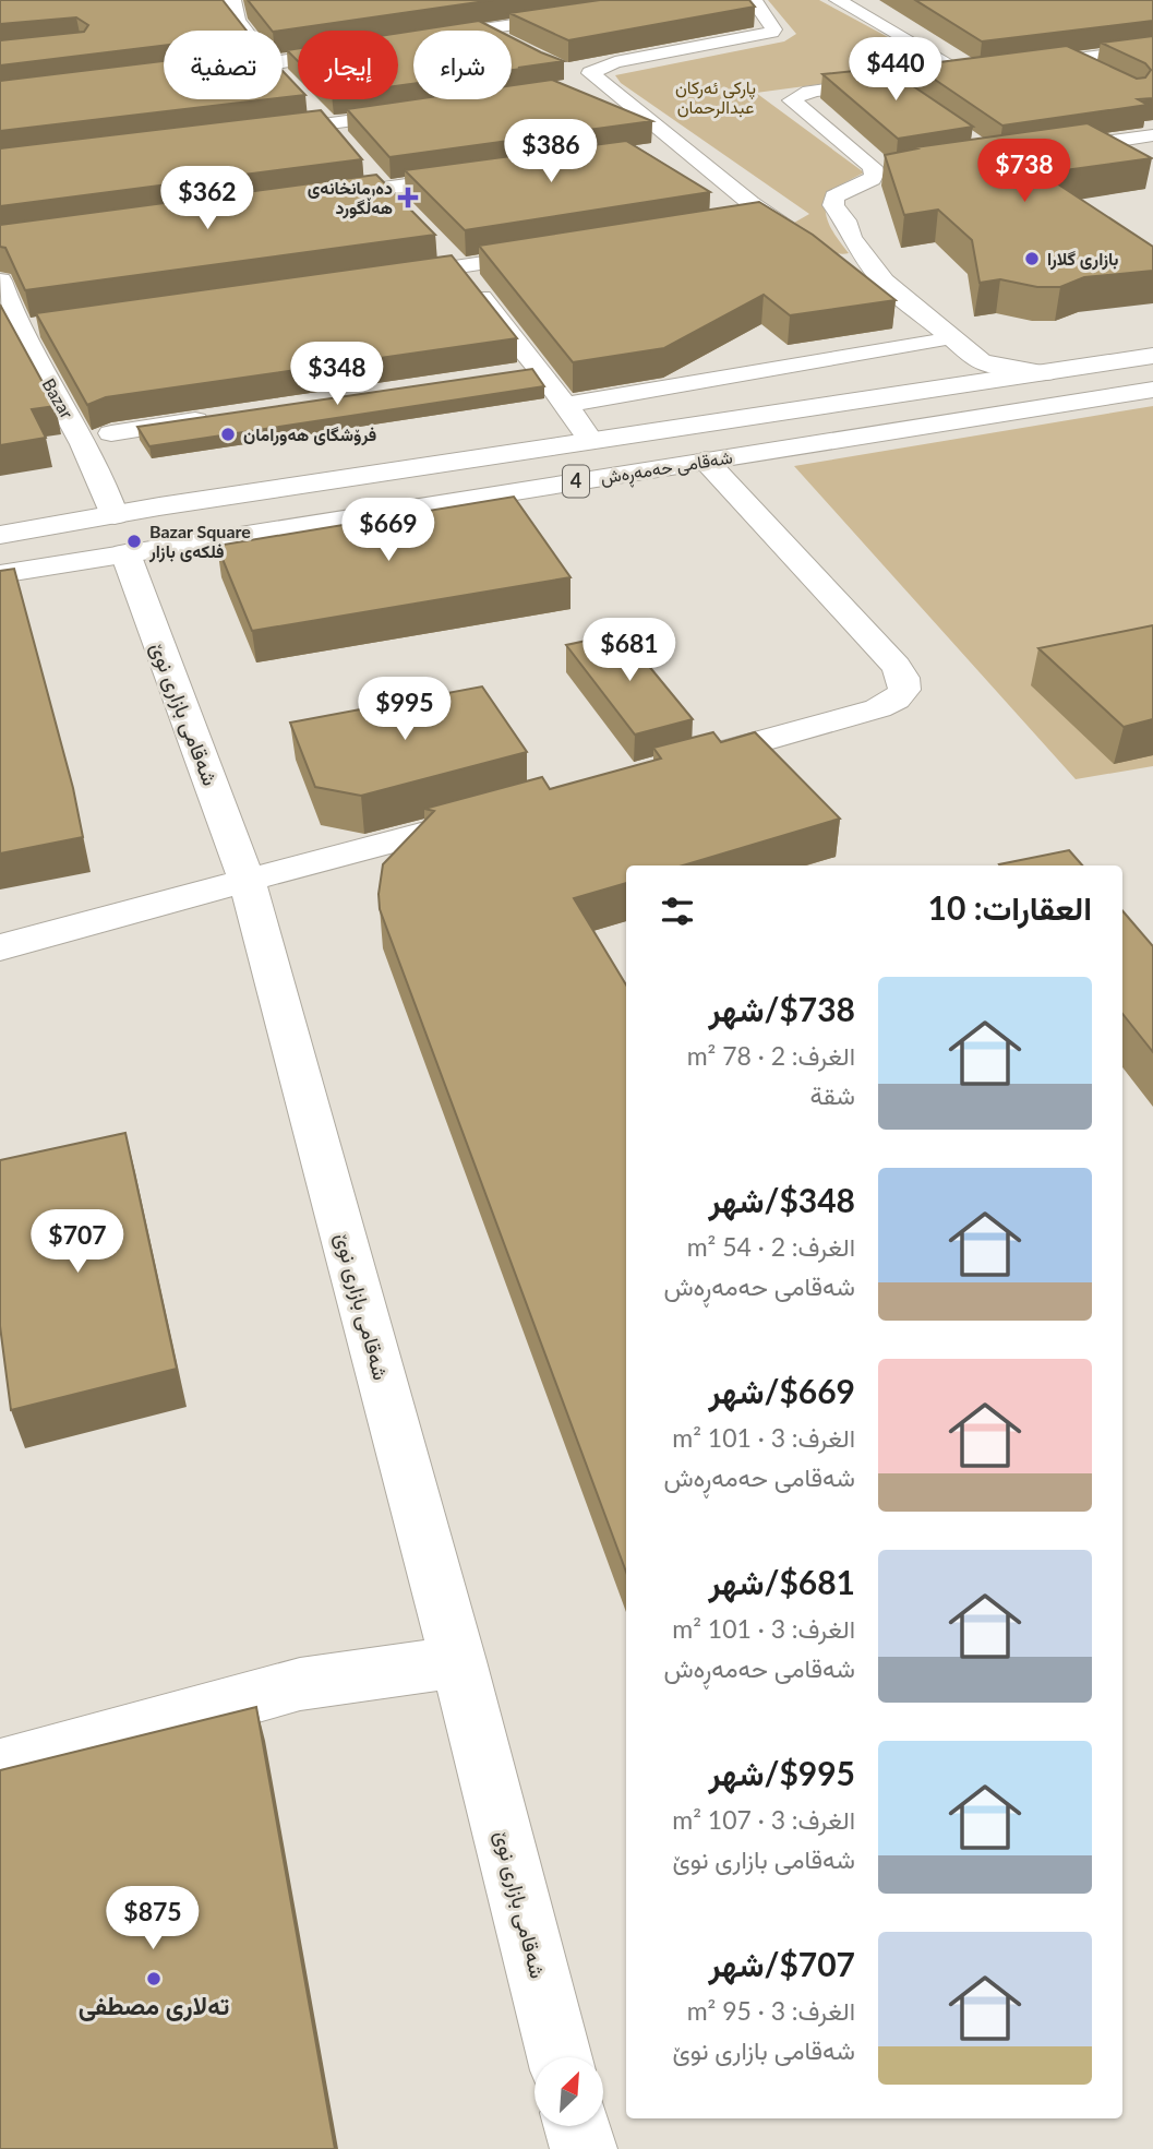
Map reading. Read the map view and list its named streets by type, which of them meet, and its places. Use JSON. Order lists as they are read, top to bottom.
{
  "streets": {
    "main road": [
      "Bazar",
      "شەقامی حەمەڕەش",
      "4",
      "شەقامی بازاری نوێ"
    ]
  },
  "crossings": [
    ["Bazar", "شەقامی حەمەڕەش"],
    ["Bazar", "شەقامی بازاری نوێ"],
    ["شەقامی حەمەڕەش", "شەقامی بازاری نوێ"]
  ],
  "parks": ["پارکی ئەرکان عبدالرحمان"],
  "places": {
    "health": ["دەرمانخانەی هەڵگورد"],
    "other": [
      "بازاری گلارا",
      "فرۆشگای هەورامان",
      "Bazar Square فلکەی بازار",
      "تەلاری مصطفی"
    ]
  },
  "north": "top right",
  "page": {
    "chip": ["شراء", "إيجار", "تصفية"],
    "price": [
      "$440",
      "$386",
      "$738",
      "$362",
      "$348",
      "$669",
      "$681",
      "$995",
      "$707",
      "$875"
    ],
    "heading": "العقارات: 10",
    "list": [
      {
        "name": "$738/شهر",
        "note": "الغرف: 2 · 78 m² · شقة"
      },
      {
        "name": "$348/شهر",
        "note": "الغرف: 2 · 54 m² · شەقامی حەمەڕەش"
      },
      {
        "name": "$669/شهر",
        "note": "الغرف: 3 · 101 m² · شەقامی حەمەڕەش"
      },
      {
        "name": "$681/شهر",
        "note": "الغرف: 3 · 101 m² · شەقامی حەمەڕەش"
      },
      {
        "name": "$995/شهر",
        "note": "الغرف: 3 · 107 m² · شەقامی بازاری نوێ"
      },
      {
        "name": "$707/شهر",
        "note": "الغرف: 3 · 95 m² · شەقامی بازاری نوێ"
      }
    ]
  }
}
